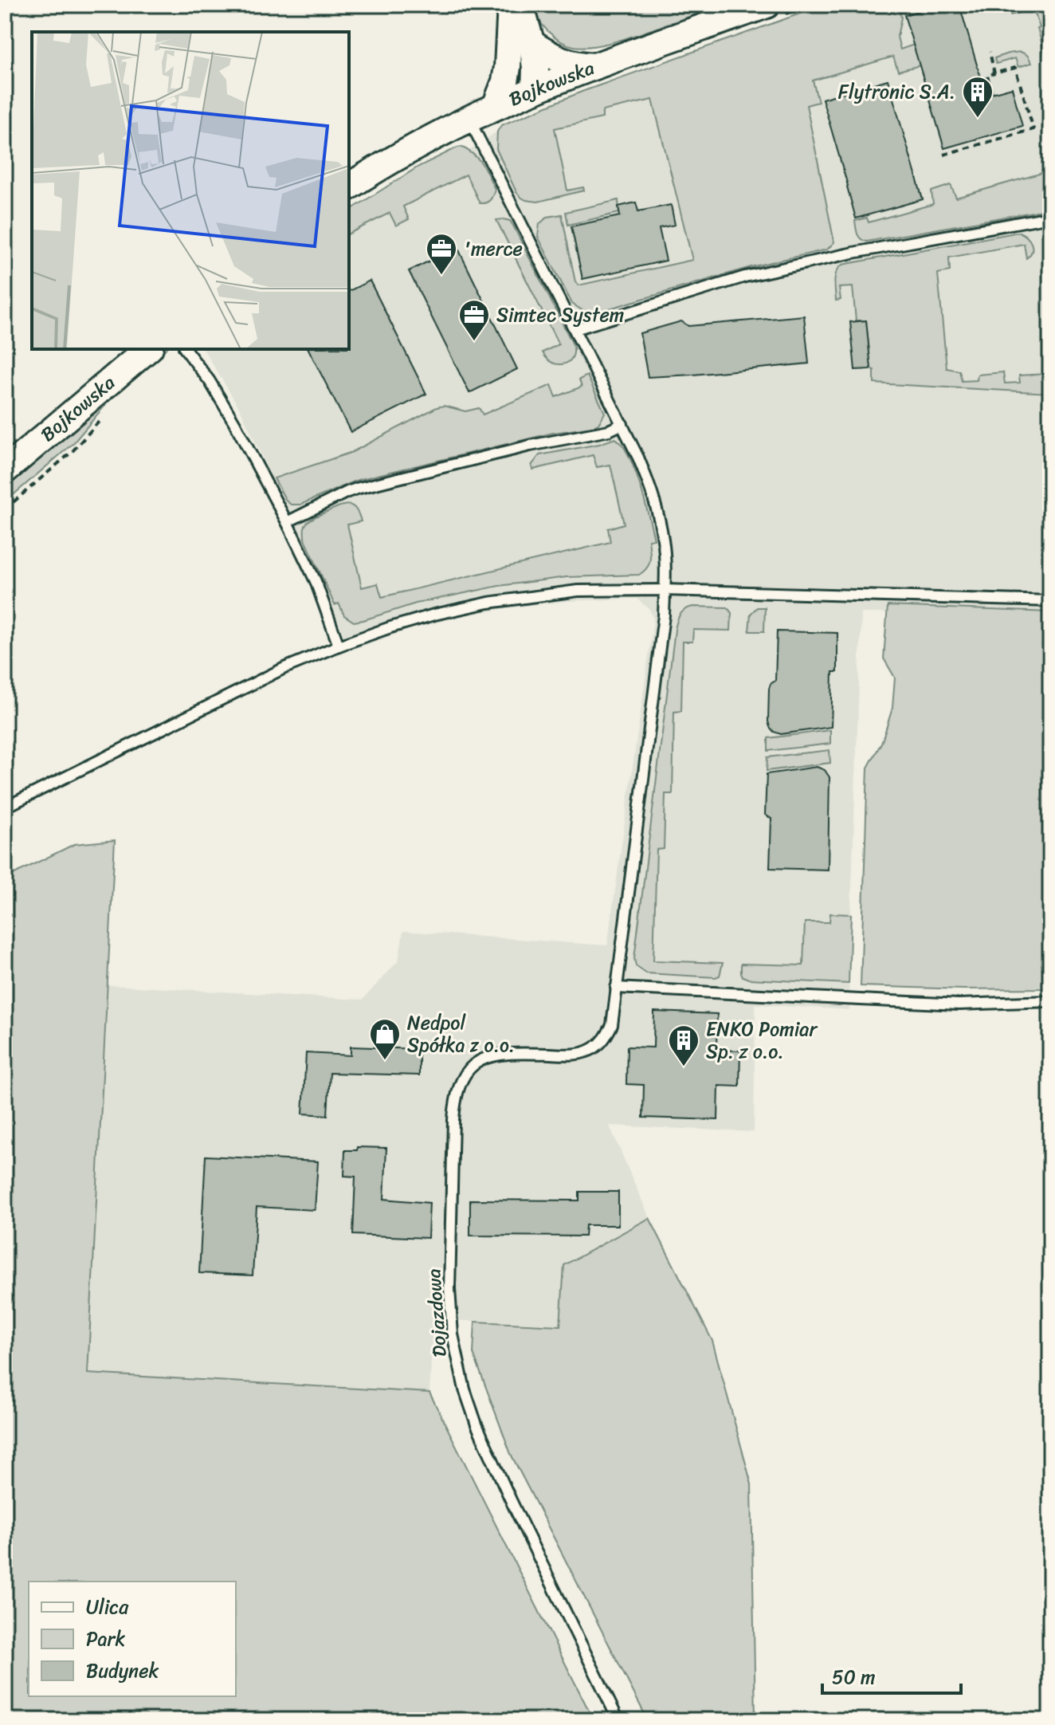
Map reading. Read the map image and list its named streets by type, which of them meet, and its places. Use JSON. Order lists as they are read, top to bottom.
{
  "streets": {
    "street": ["Bojkowska"],
    "lane": ["Dojazdowa"]
  },
  "crossings": [
    ["Bojkowska", "Dojazdowa"]
  ],
  "places": {
    "building": ["Flytronic S.A.", "ENKO Pomiar Sp. z o.o."],
    "office": ["'merce", "Simtec System"],
    "shop": ["Nedpol Spółka z o.o."]
  },
  "legend": ["Ulica", "Park", "Budynek"],
  "scale_bar": "50 m"
}
